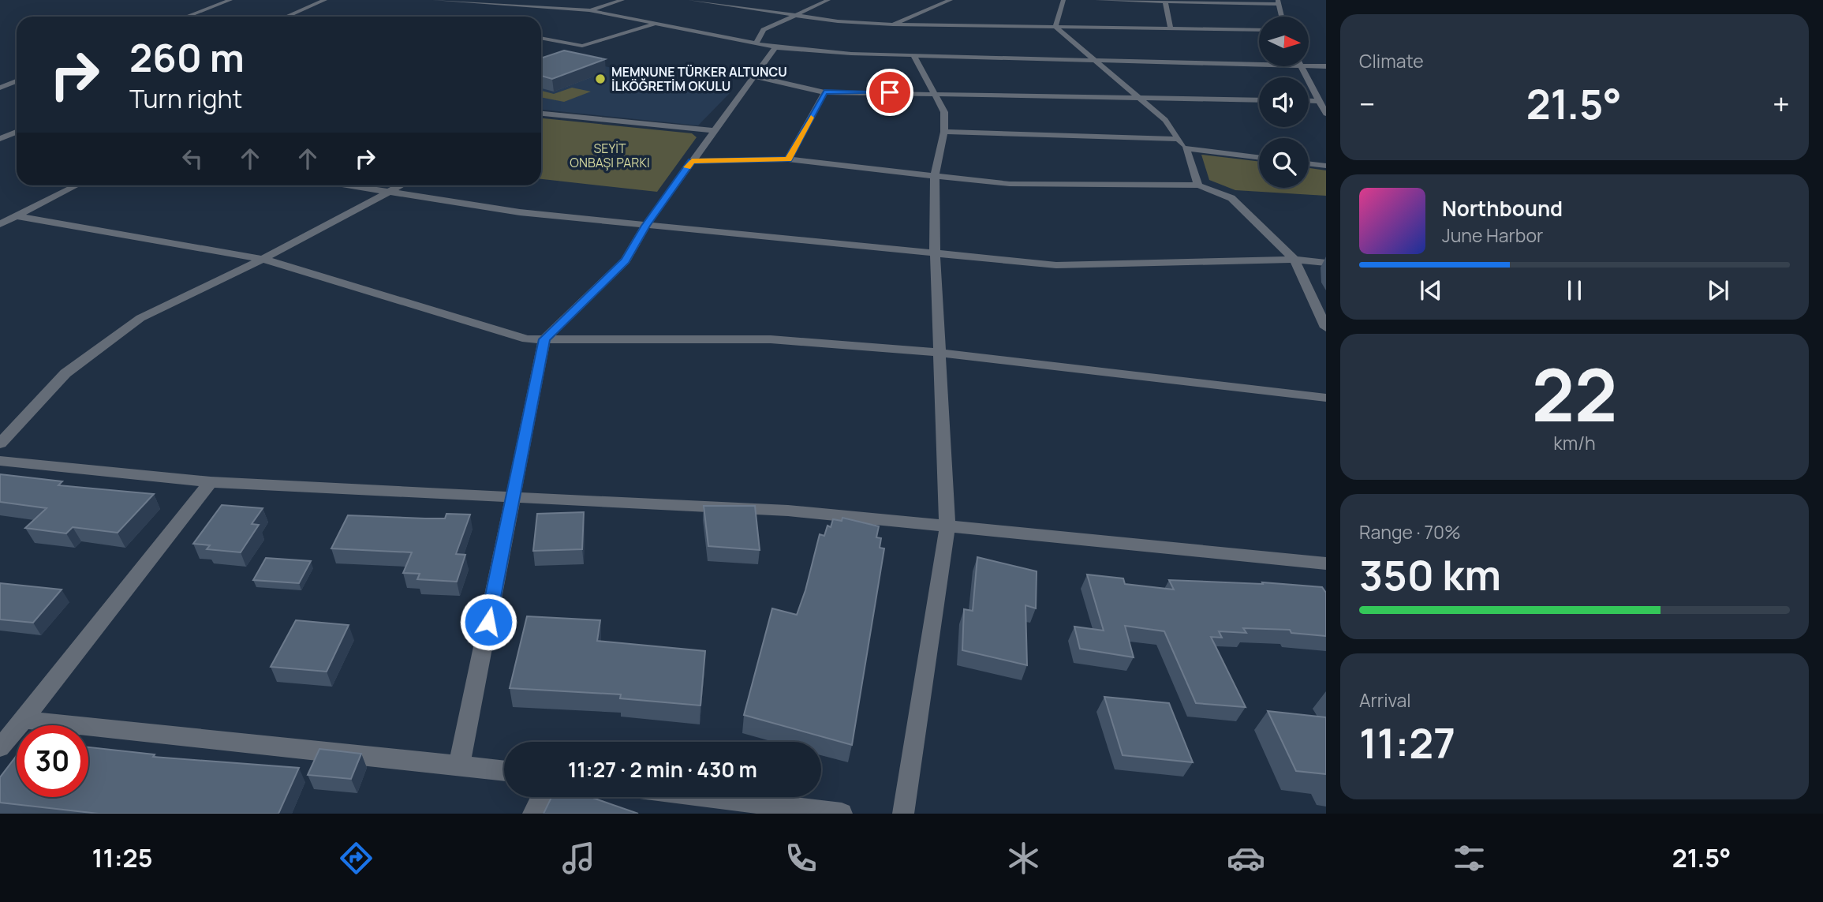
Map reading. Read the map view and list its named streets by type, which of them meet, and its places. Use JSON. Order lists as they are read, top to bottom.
{
  "parks": ["SEYİT ONBAŞI PARKI"],
  "places": ["MEMNUNE TÜRKER ALTUNCU İLKÖĞRETİM OKULU"],
  "north": "right",
  "page": {
    "tile": [
      "Climate",
      ["22", "km/h"],
      ["Range · 70%", "350 km"],
      ["Arrival", "11:27"]
    ],
    "turn": ["260 m", "Turn right"],
    "heat": ["−", "21.5°", "+"],
    "song": ["Northbound", "June Harbor"],
    "limit": "30",
    "trip": "11:27 · 2 min · 430 m",
    "tabs": ["11:25", "21.5°"]
  }
}
